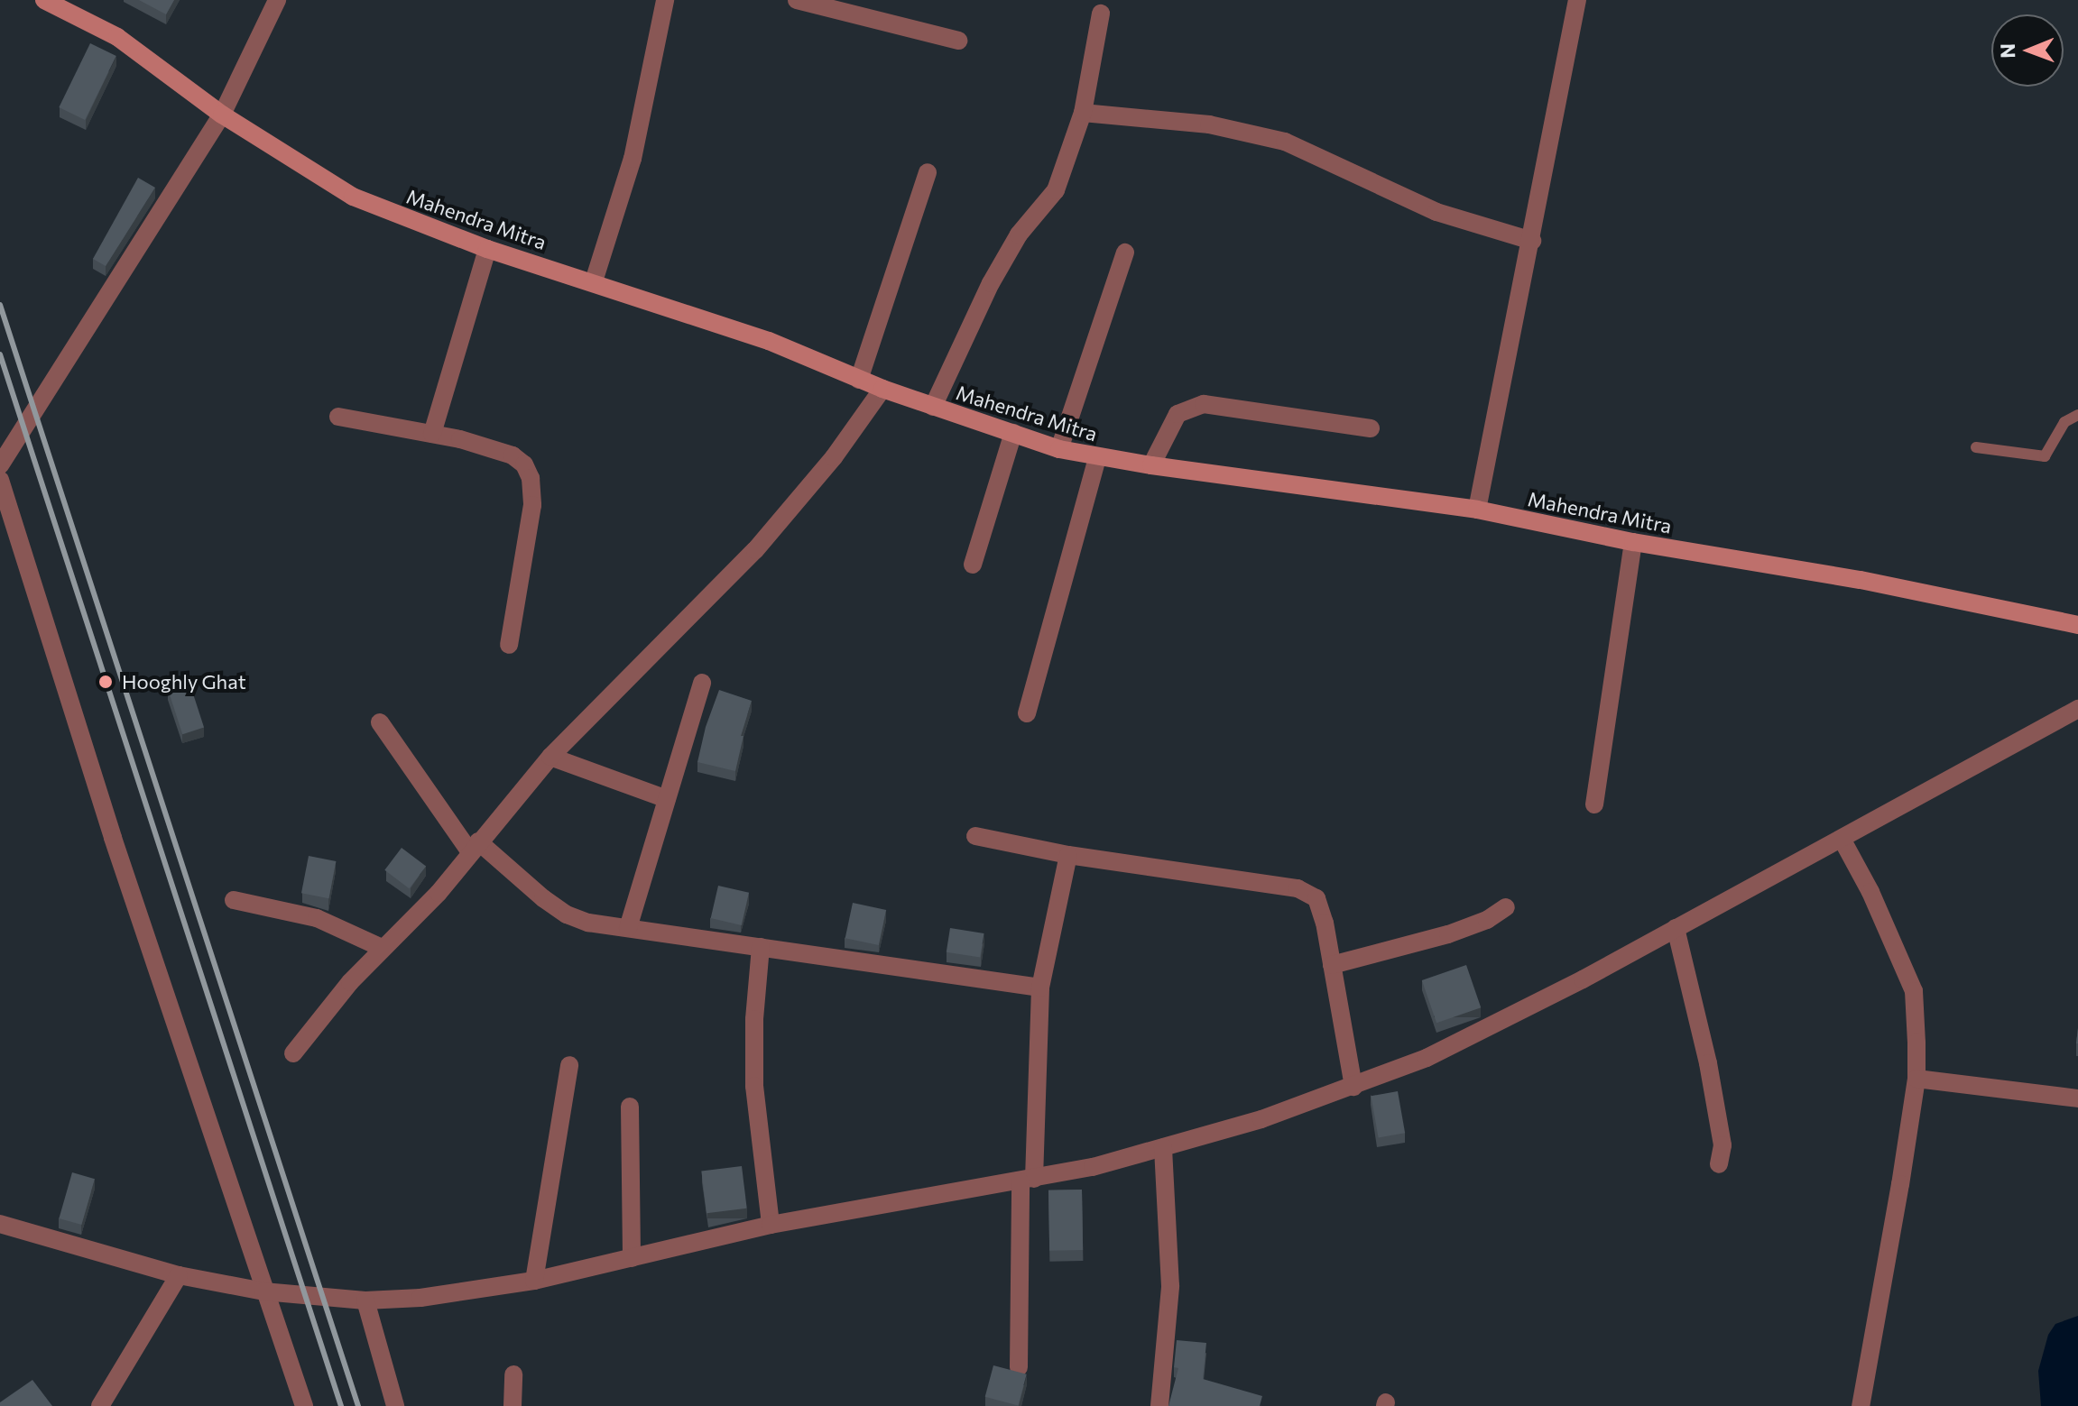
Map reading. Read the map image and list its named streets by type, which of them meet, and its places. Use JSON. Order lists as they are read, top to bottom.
{
  "streets": {
    "main road": ["Mahendra Mitra"]
  },
  "places": ["Hooghly Ghat"],
  "north": "left"
}
